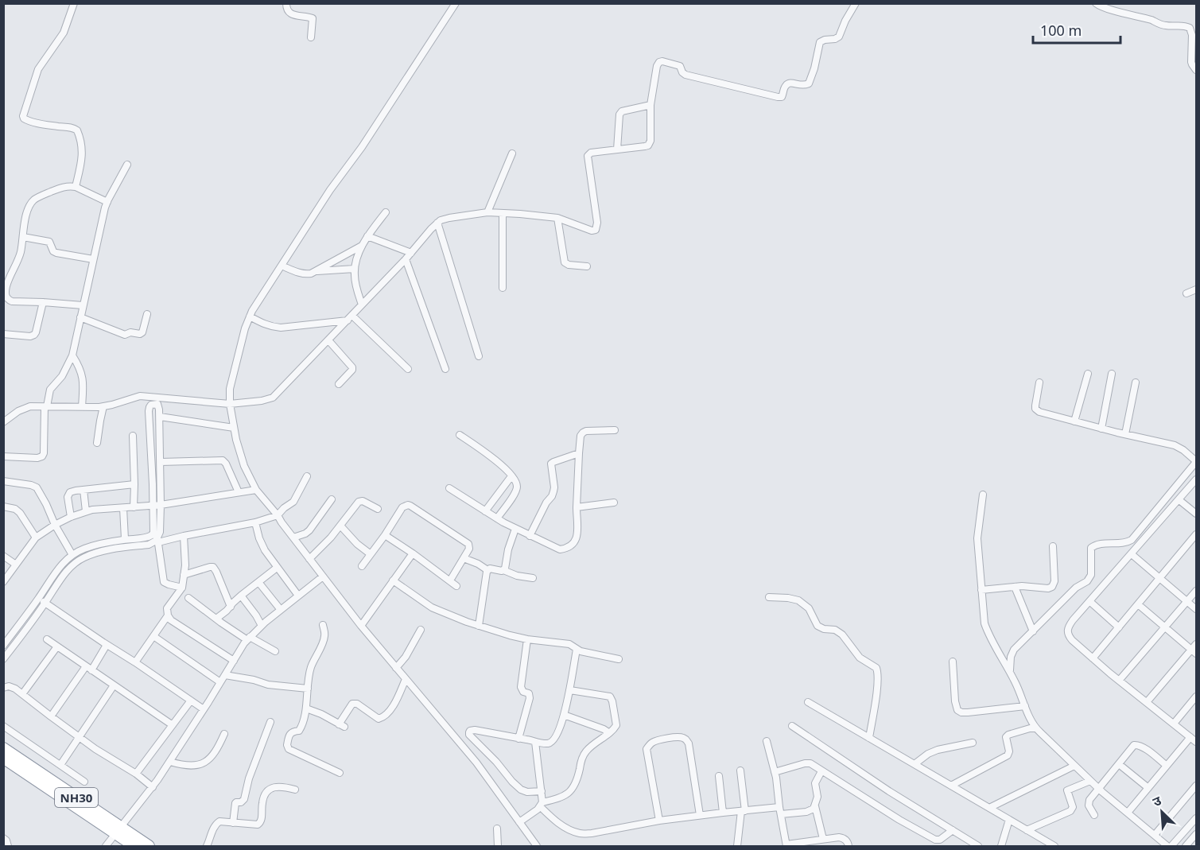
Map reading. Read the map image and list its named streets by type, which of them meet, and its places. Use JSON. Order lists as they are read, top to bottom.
{
  "streets": {
    "highway": ["NH30"]
  },
  "scale_bar": "100 m",
  "north": "top left"
}
